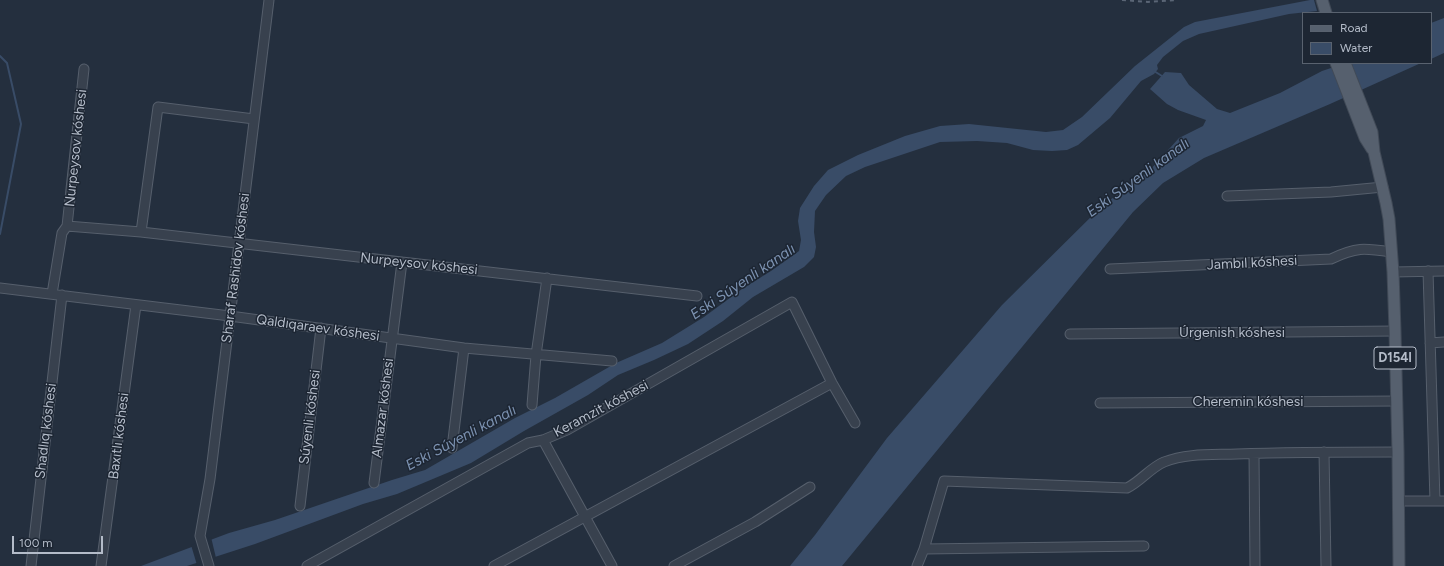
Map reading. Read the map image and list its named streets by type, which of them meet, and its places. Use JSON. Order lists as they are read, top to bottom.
{
  "streets": {
    "main road": ["D154l"],
    "street": [
      "Nurpeysov kóshesi",
      "Jambıl kóshesi",
      "Sharaf Rashidov kóshesi",
      "Qaldıqaraev kóshesi",
      "Úrgenish kóshesi",
      "Cheremin kóshesi",
      "Almazar kóshesi",
      "Keramzit kóshesi",
      "Súyenli kóshesi",
      "Shadlıq kóshesi",
      "Baxıtlı kóshesi"
    ]
  },
  "crossings": [
    ["Nurpeysov kóshesi", "Sharaf Rashidov kóshesi"],
    ["Nurpeysov kóshesi", "Qaldıqaraev kóshesi"],
    ["Nurpeysov kóshesi", "Almazar kóshesi"],
    ["Jambıl kóshesi", "D154l"],
    ["Sharaf Rashidov kóshesi", "Qaldıqaraev kóshesi"],
    ["Qaldıqaraev kóshesi", "Almazar kóshesi"],
    ["Qaldıqaraev kóshesi", "Súyenli kóshesi"],
    ["Qaldıqaraev kóshesi", "Shadlıq kóshesi"],
    ["Qaldıqaraev kóshesi", "Baxıtlı kóshesi"],
    ["Úrgenish kóshesi", "D154l"],
    ["D154l", "Cheremin kóshesi"]
  ],
  "water": ["Eski Súyenli kanalı"],
  "legend": ["Road", "Water"],
  "scale_bar": "100 m"
}
